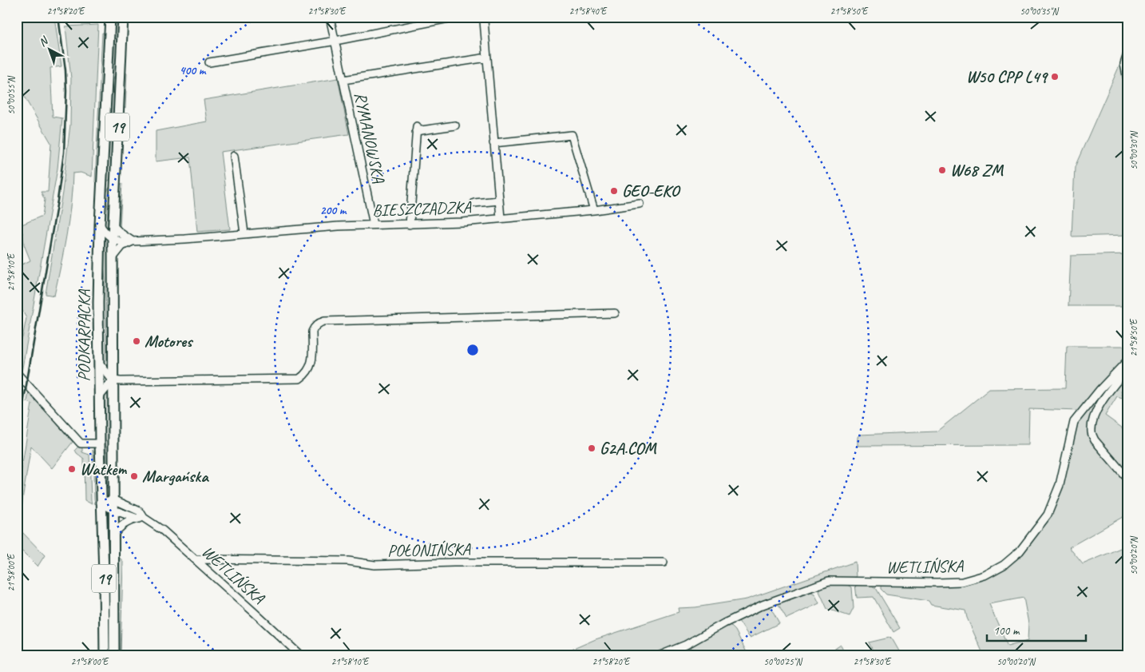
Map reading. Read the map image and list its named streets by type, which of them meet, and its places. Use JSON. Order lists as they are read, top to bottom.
{
  "streets": {
    "main road": ["19", "PODKARPACKA"],
    "street": [
      "RYMANOWSKA",
      "BIESZCZADZKA",
      "POŁONIŃSKA",
      "WETLIŃSKA"
    ]
  },
  "crossings": [
    ["RYMANOWSKA", "BIESZCZADZKA"],
    ["BIESZCZADZKA", "PODKARPACKA"],
    ["PODKARPACKA", "WETLIŃSKA"],
    ["POŁONIŃSKA", "WETLIŃSKA"]
  ],
  "places": [
    "W50 CPP L49",
    "W68 ZM",
    "GEO-EKO",
    "Motores",
    "G2A.COM",
    "Watkem",
    "Margańska"
  ],
  "scale_bar": "100 m",
  "north": "top left",
  "coordinates": [
    "21°58'20\"E",
    "21°58'30\"E",
    "21°58'40\"E",
    "21°58'50\"E",
    "50°00'35\"N",
    "50°00'55\"N",
    "50°00'30\"N",
    "21°58'10\"E",
    "50°00'20\"N",
    "21°58'00\"E",
    "50°00'25\"N"
  ],
  "rings": ["400 m", "200 m"]
}
